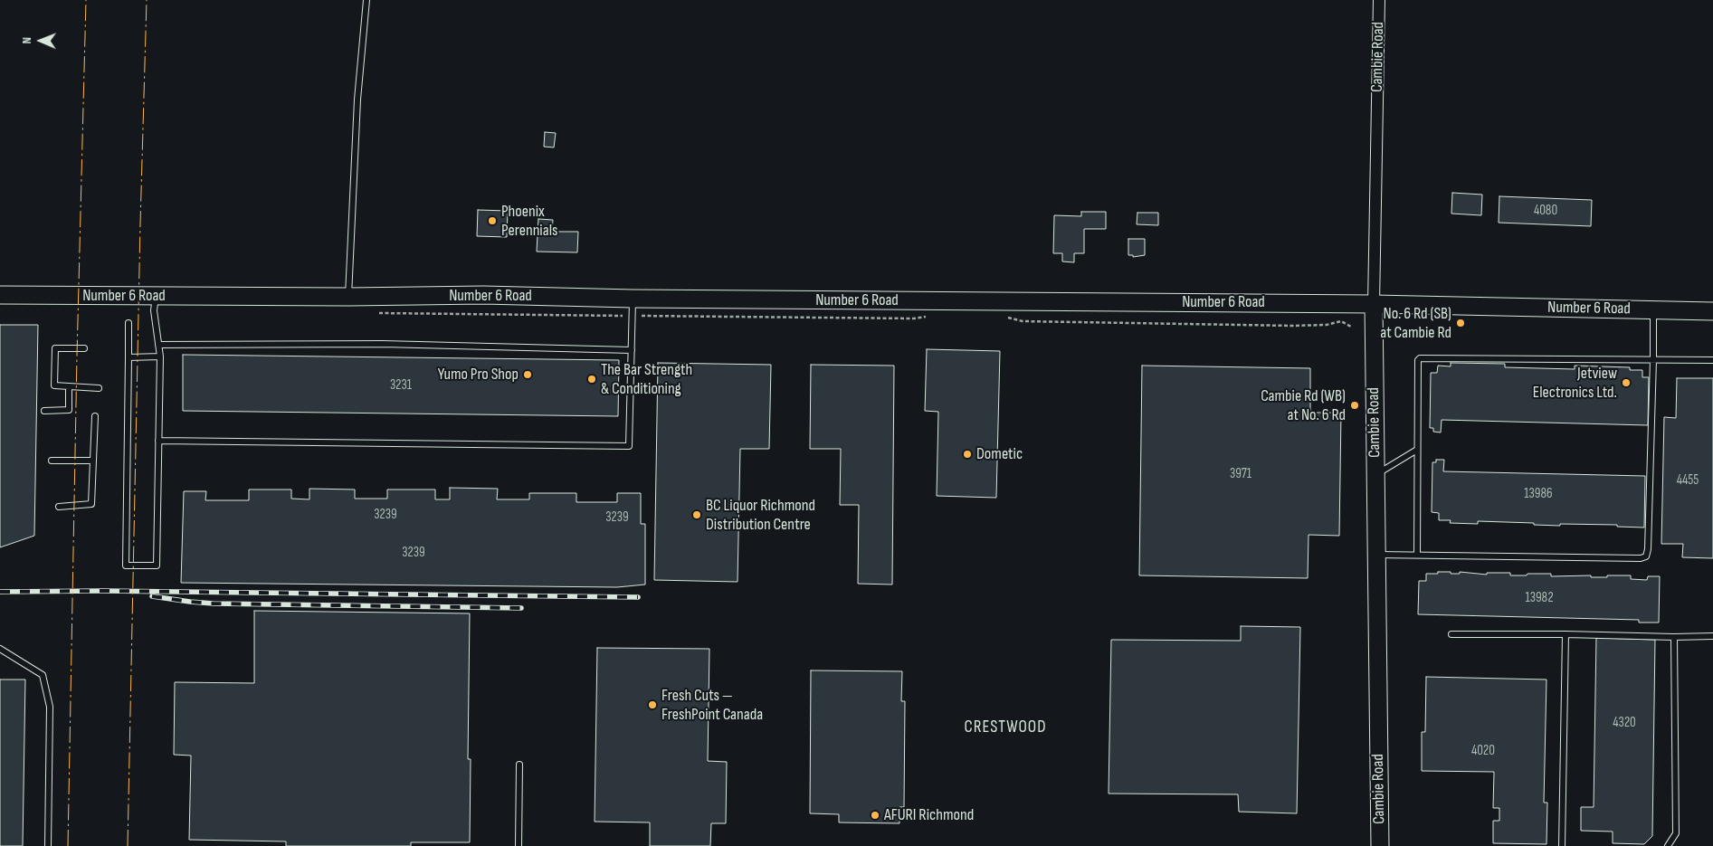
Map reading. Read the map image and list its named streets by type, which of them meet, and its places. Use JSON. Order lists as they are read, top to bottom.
{
  "streets": {
    "main road": ["Cambie Road", "Number 6 Road"]
  },
  "crossings": [
    ["Cambie Road", "Number 6 Road"]
  ],
  "districts": ["CRESTWOOD"],
  "places": [
    "Phoenix Perennials",
    "No. 6 Rd (SB) at Cambie Rd",
    "Yumo Pro Shop",
    "The Bar Strength & Conditioning",
    "Jetview Electronics Ltd.",
    "Cambie Rd (WB) at No. 6 Rd",
    "Dometic",
    "BC Liquor Richmond Distribution Centre",
    "Fresh Cuts — FreshPoint Canada",
    "AFURI Richmond"
  ],
  "house_numbers": [
    "4080",
    "3231",
    "3971",
    "4455",
    "13986",
    "3239",
    "3239",
    "3239",
    "13982",
    "4320",
    "4020"
  ],
  "north": "left"
}
